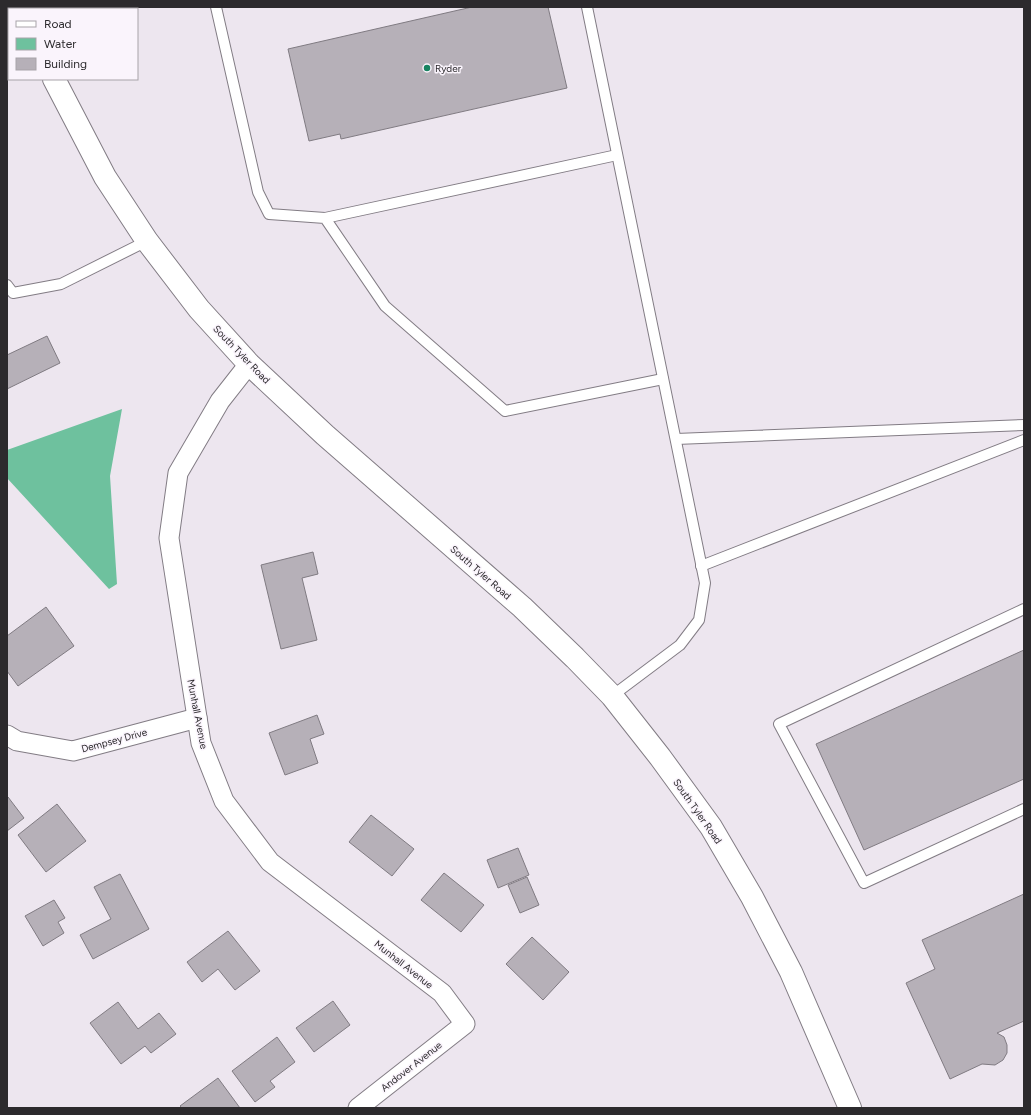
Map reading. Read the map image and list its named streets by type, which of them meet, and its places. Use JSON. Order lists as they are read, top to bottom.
{
  "streets": {
    "street": [
      "South Tyler Road",
      "Munhall Avenue",
      "Dempsey Drive",
      "Andover Avenue"
    ]
  },
  "crossings": [
    ["South Tyler Road", "Munhall Avenue"],
    ["Munhall Avenue", "Dempsey Drive"],
    ["Munhall Avenue", "Andover Avenue"]
  ],
  "places": ["Ryder"],
  "legend": ["Road", "Water", "Building"]
}
